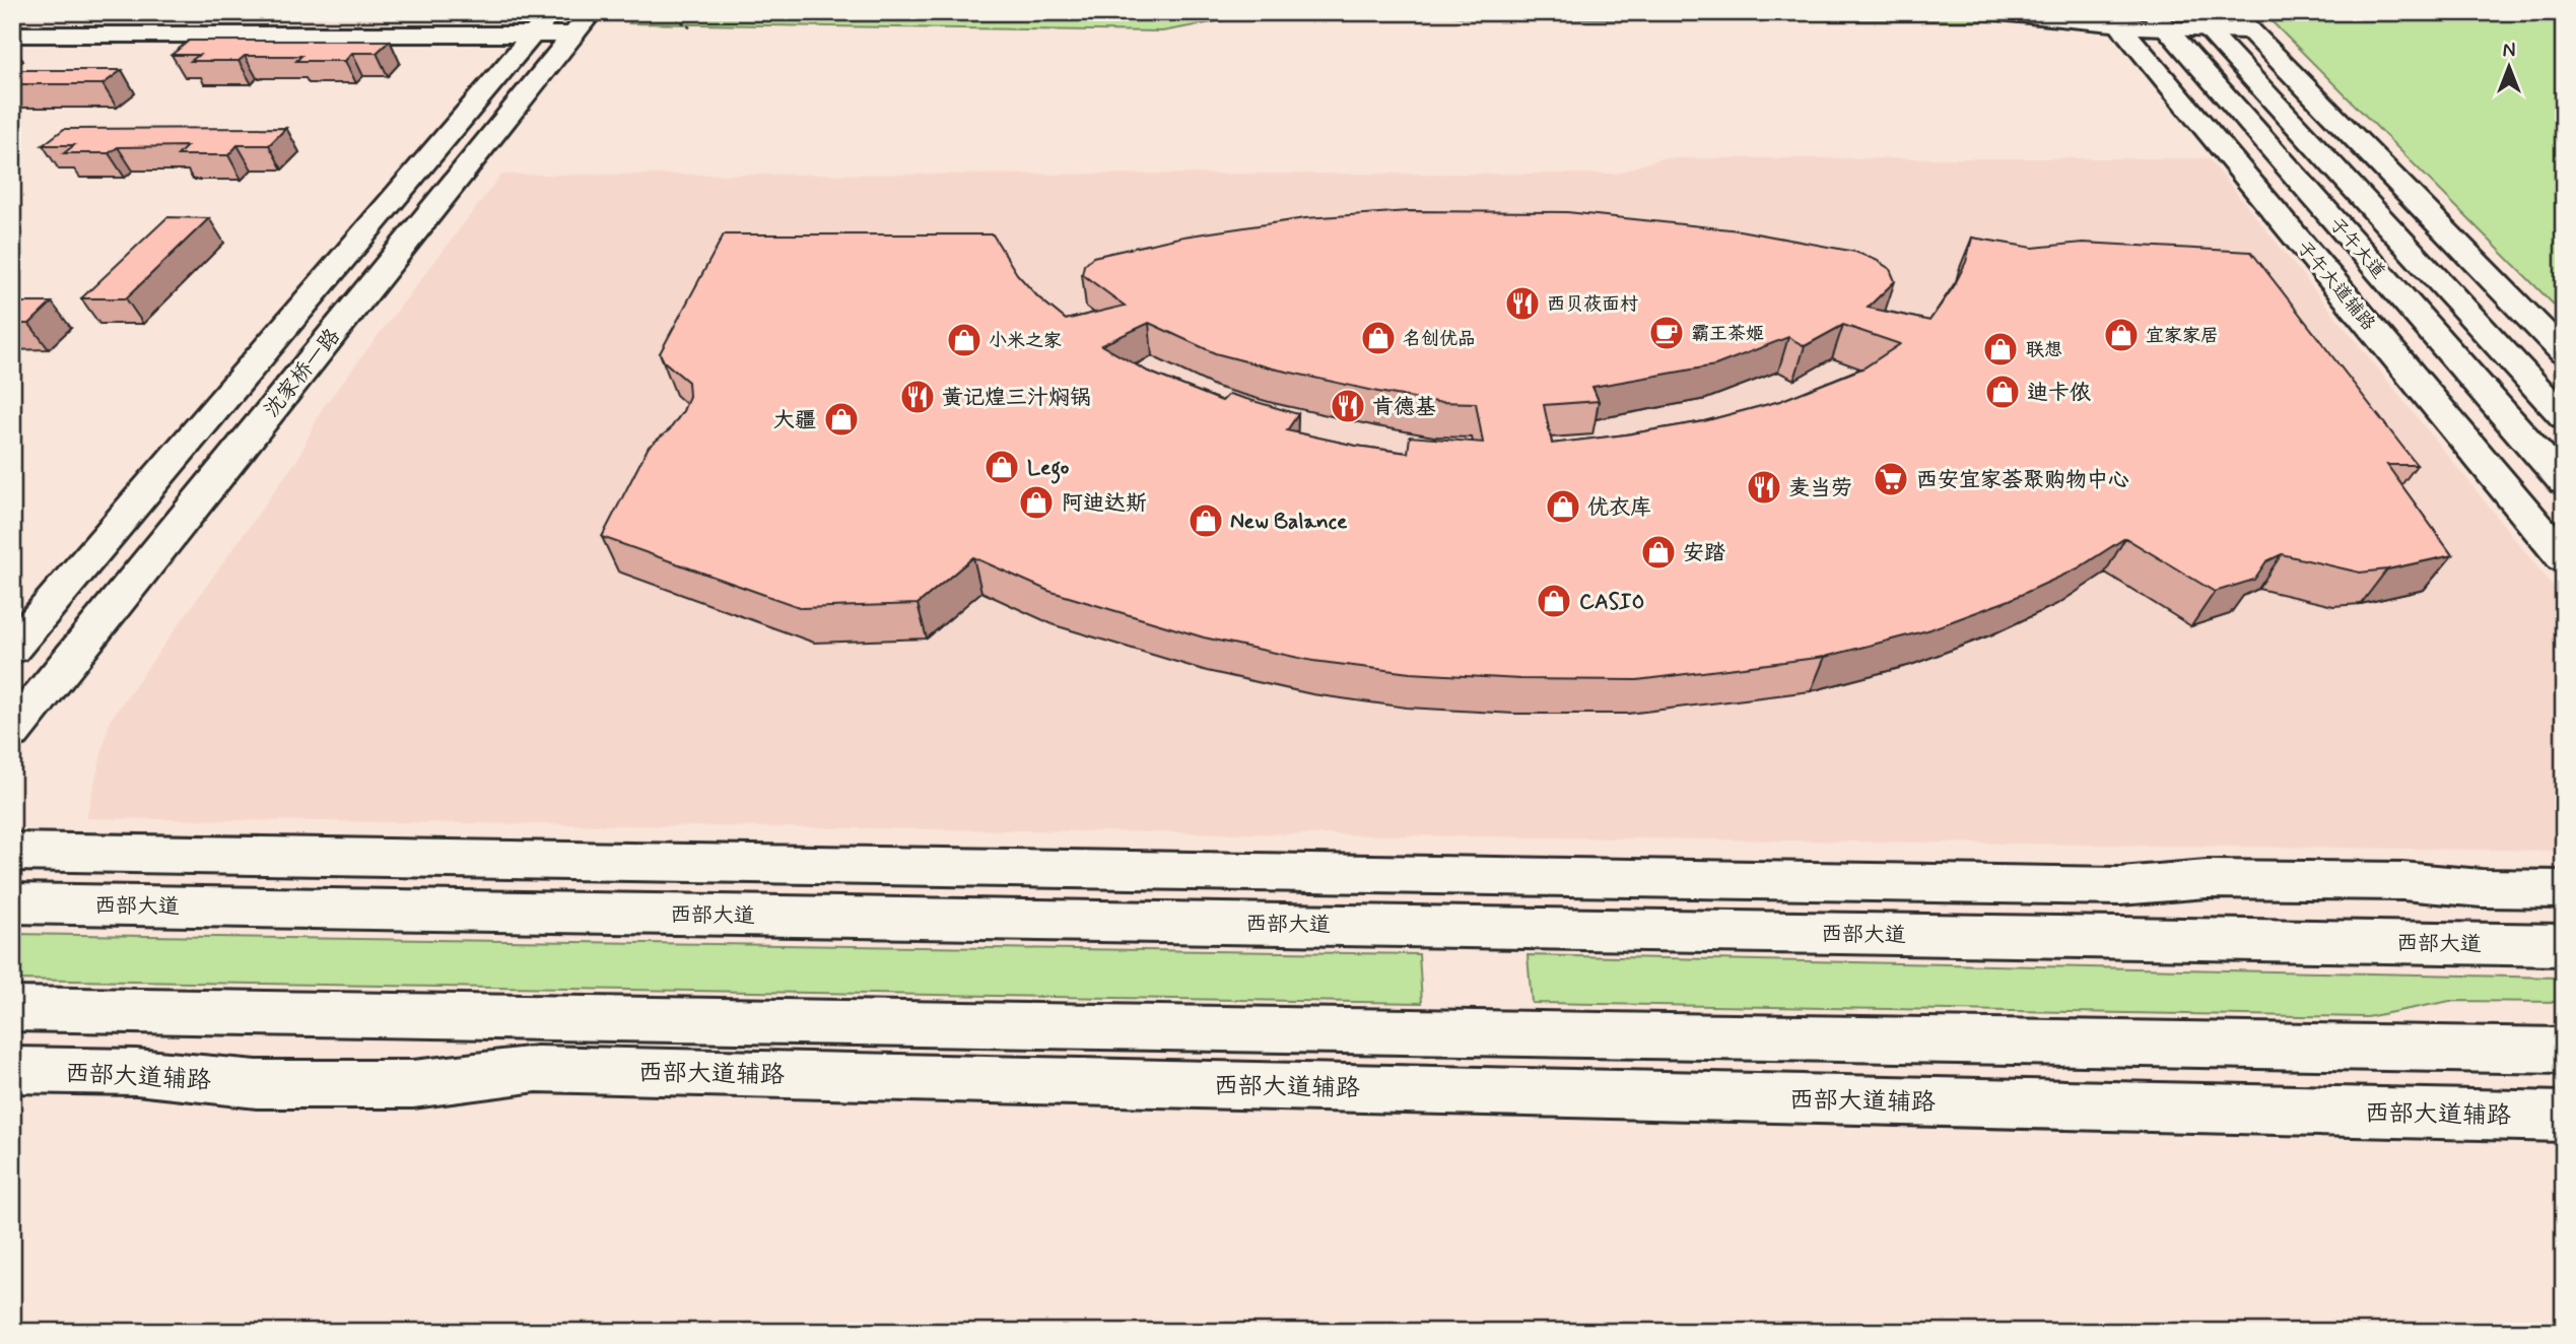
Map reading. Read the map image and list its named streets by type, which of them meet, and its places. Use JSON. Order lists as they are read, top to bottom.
{
  "streets": {
    "main road": [
      "子午大道",
      "子午大道辅路",
      "沈家桥一路",
      "西部大道",
      "西部大道辅路"
    ]
  },
  "places": {
    "restaurant": [
      "西贝莜面村",
      "黄记煌三汁焖锅",
      "肯德基",
      "麦当劳"
    ],
    "cafe": ["霸王茶姬"],
    "shop": [
      "宜家家居",
      "名创优品",
      "小米之家",
      "联想",
      "迪卡侬",
      "大疆",
      "Lego",
      "阿迪达斯",
      "优衣库",
      "New Balance",
      "安踏",
      "CASIO"
    ],
    "supermarket": ["西安宜家荟聚购物中心"]
  },
  "north": "top"
}
